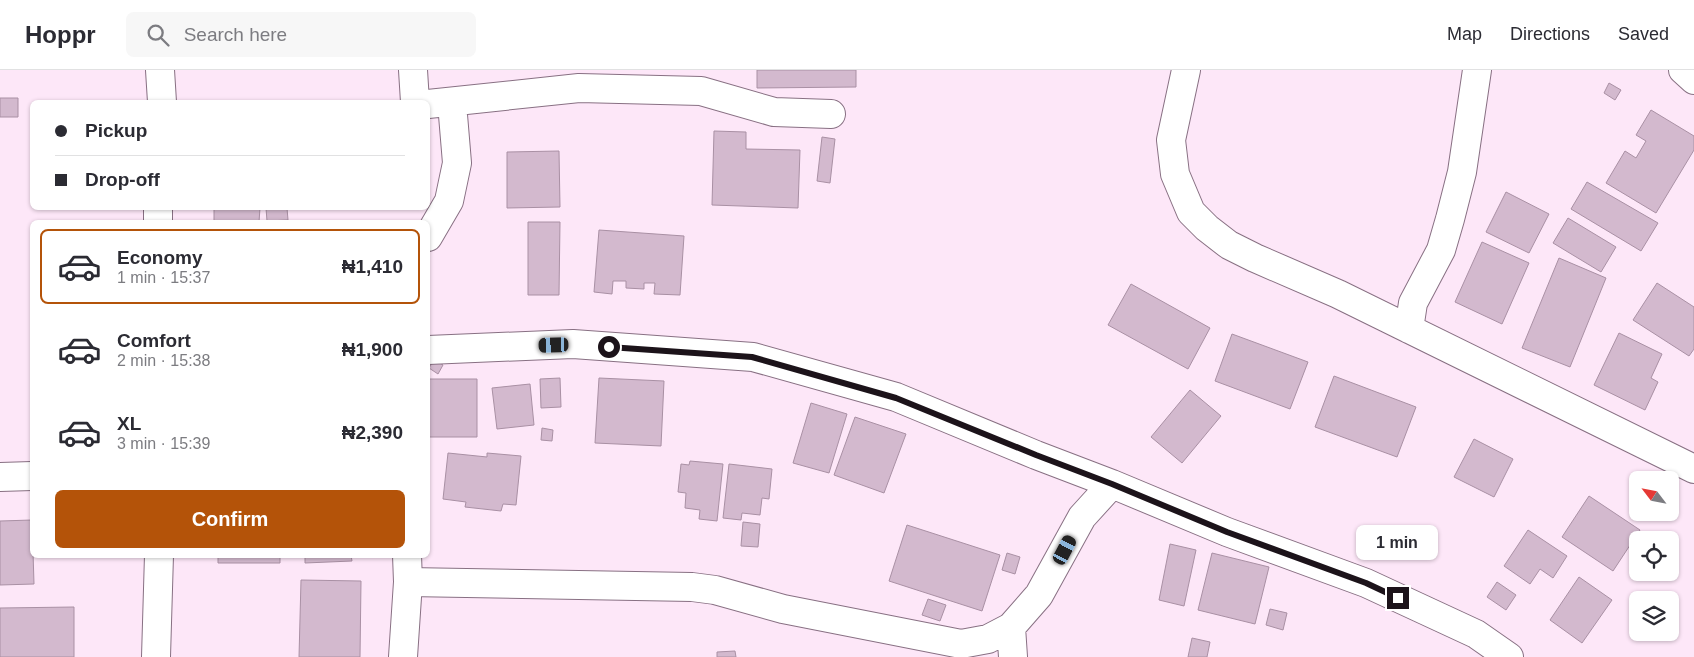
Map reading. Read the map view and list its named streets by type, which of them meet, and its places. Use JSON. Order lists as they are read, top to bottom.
{
  "north": "top left",
  "page": {
    "header": "Hoppr",
    "search": "Search here",
    "nav": ["Map", "Directions", "Saved"],
    "banner": ["Pickup", "Drop-off"],
    "list": [
      {
        "name": "Economy",
        "note": "1 min · 15:37",
        "value": "₦1,410"
      },
      {
        "name": "Comfort",
        "note": "2 min · 15:38",
        "value": "₦1,900"
      },
      {
        "name": "XL",
        "note": "3 min · 15:39",
        "value": "₦2,390"
      }
    ],
    "buttons": "Confirm",
    "bubble": "1 min"
  }
}
